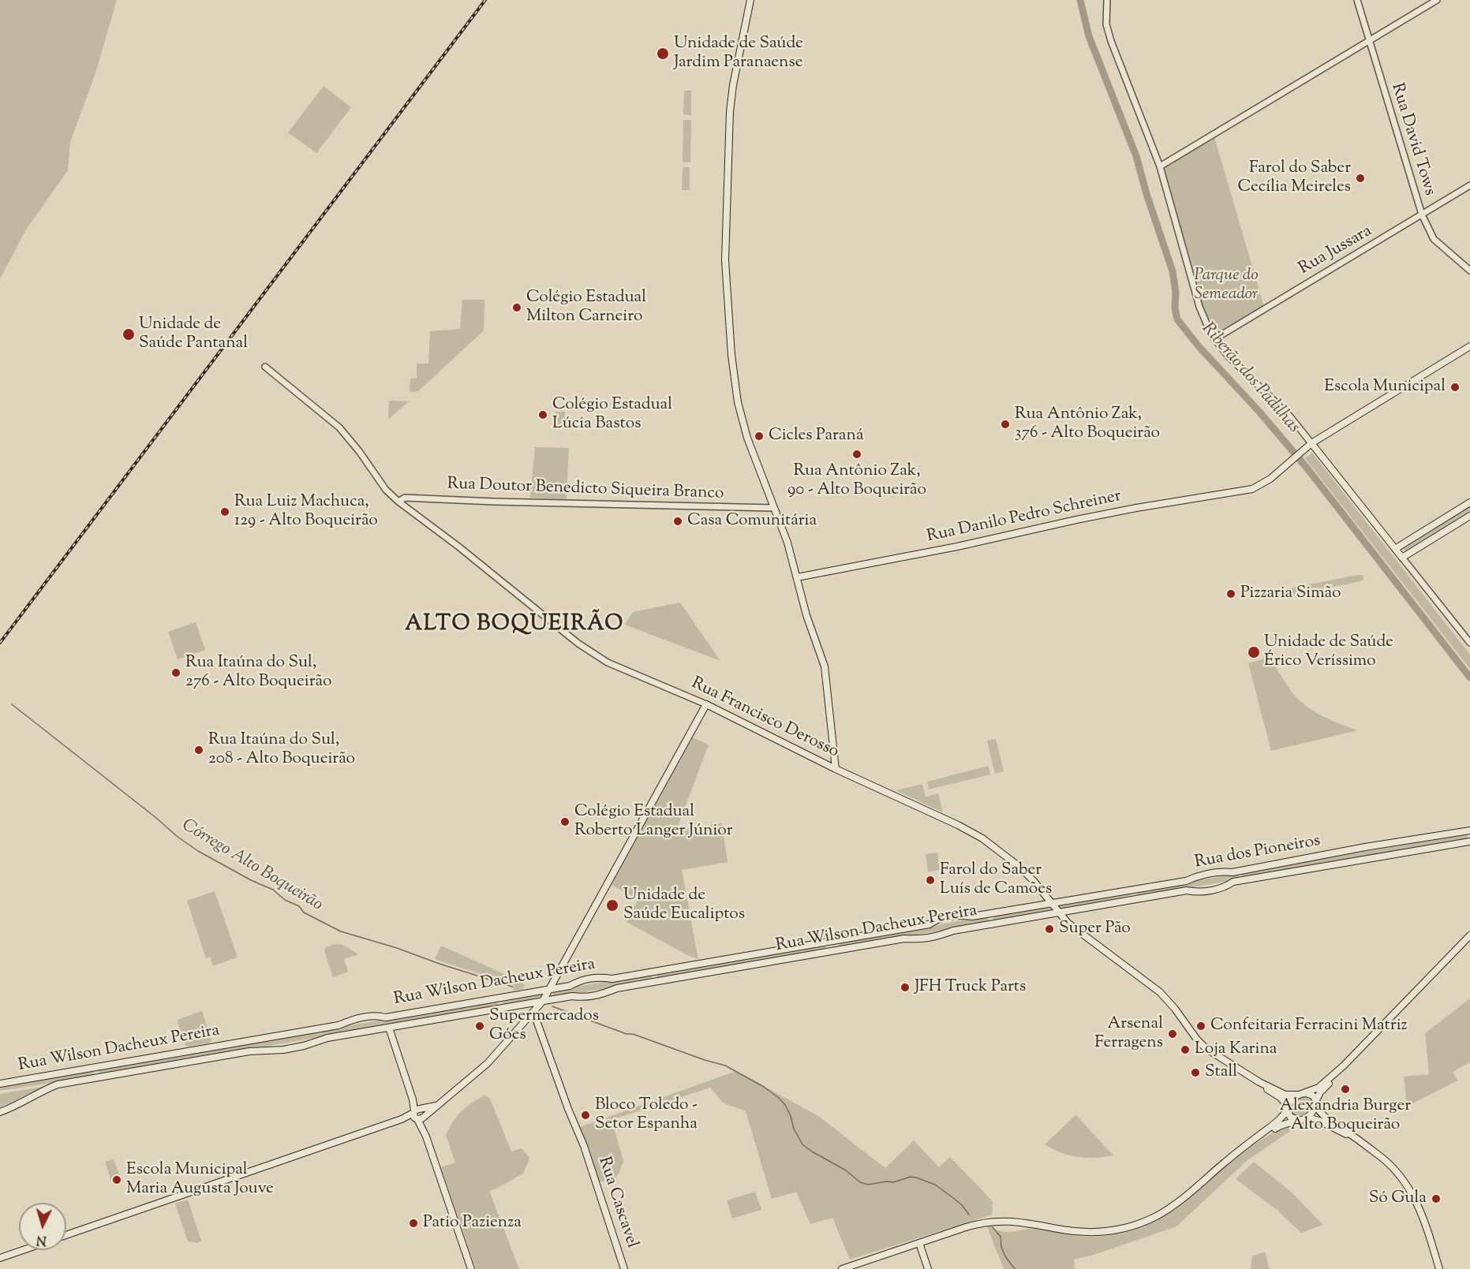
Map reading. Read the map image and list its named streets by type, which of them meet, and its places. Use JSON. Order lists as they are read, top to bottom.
{
  "streets": {
    "main road": [
      "Rua Danilo Pedro Schreiner",
      "Rua Francisco Derosso",
      "Rua dos Pioneiros",
      "Rua Wilson Dacheux Pereira",
      "Rua Cascavel"
    ],
    "street": ["Rua David Tows", "Rua Jussara", "Rua Doutor Benedicto Siqueira Branco"]
  },
  "crossings": [
    ["Rua David Tows", "Rua Jussara"],
    ["Rua Doutor Benedicto Siqueira Branco", "Rua Francisco Derosso"],
    ["Rua Francisco Derosso", "Rua dos Pioneiros"],
    ["Rua Francisco Derosso", "Rua Wilson Dacheux Pereira"],
    ["Rua dos Pioneiros", "Rua Wilson Dacheux Pereira"],
    ["Rua Wilson Dacheux Pereira", "Rua Cascavel"]
  ],
  "districts": ["ALTO BOQUEIRÃO"],
  "water": ["Riberão dos Padilhas", "Córrego Alto Boqueirão"],
  "parks": ["Parque do Semeador"],
  "places": [
    "Unidade de Saúde Jardim Paranaense",
    "Farol do Saber Cecília Meireles",
    "Colégio Estadual Milton Carneiro",
    "Unidade de Saúde Pantanal",
    "Escola Municipal",
    "Colégio Estadual Lúcia Bastos",
    "Rua Antônio Zak, 376 - Alto Boqueirão",
    "Cicles Paraná",
    "Rua Antônio Zak, 90 - Alto Boqueirão",
    "Rua Luiz Machuca, 129 - Alto Boqueirão",
    "Casa Comunitária",
    "Pizzaria Simão",
    "Unidade de Saúde Érico Veríssimo",
    "Rua Itaúna do Sul, 276 - Alto Boqueirão",
    "Rua Itaúna do Sul, 208 - Alto Boqueirão",
    "Colégio Estadual Roberto Langer Júnior",
    "Farol do Saber Luís de Camões",
    "Unidade de Saúde Eucaliptos",
    "Super Pão",
    "JFH Truck Parts",
    "Supermercados Góes",
    "Confeitaria Ferracini Matriz",
    "Arsenal Ferragens",
    "Loja Karina",
    "Stall",
    "Alexandria Burger Alto Boqueirão",
    "Bloco Toledo - Setor Espanha",
    "Escola Municipal Maria Augusta Jouve",
    "Só Gula",
    "Patio Pazienza"
  ],
  "north": "bottom"
}
